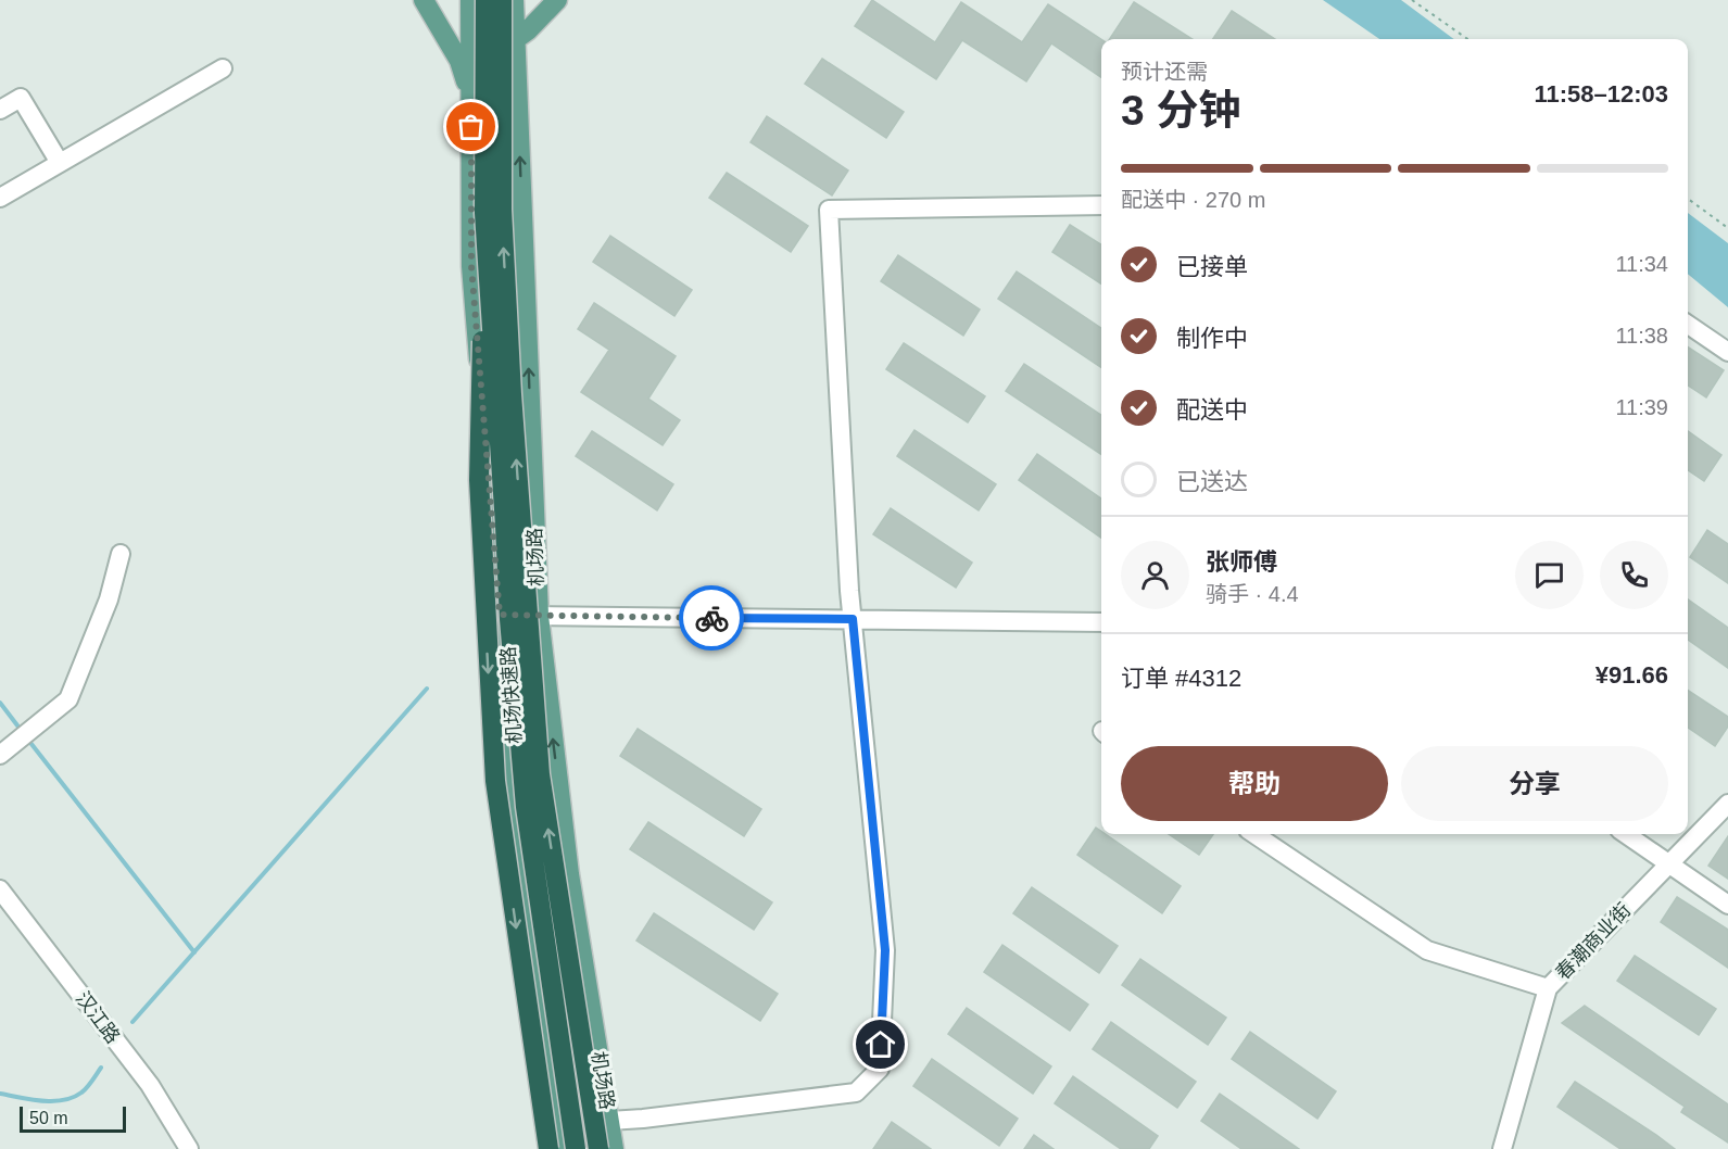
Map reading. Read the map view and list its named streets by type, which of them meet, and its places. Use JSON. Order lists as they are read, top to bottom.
{
  "streets": {
    "highway": ["机场快速路"],
    "main road": ["机场路"],
    "street": ["春潮商业街", "汉江路"]
  },
  "scale_bar": "50 m",
  "page": {
    "heading": ["3 分钟", "预计还需", "11:58–12:03"],
    "panel": [
      "张师傅",
      "骑手 · 4.4",
      "订单 #4312",
      "¥91.66"
    ],
    "bar": "配送中 · 270 m",
    "list": [
      ["已接单", "11:34"],
      ["制作中", "11:38"],
      ["配送中", "11:39"],
      "已送达"
    ],
    "buttons": ["帮助", "分享"],
    "scale": "50 m"
  }
}
